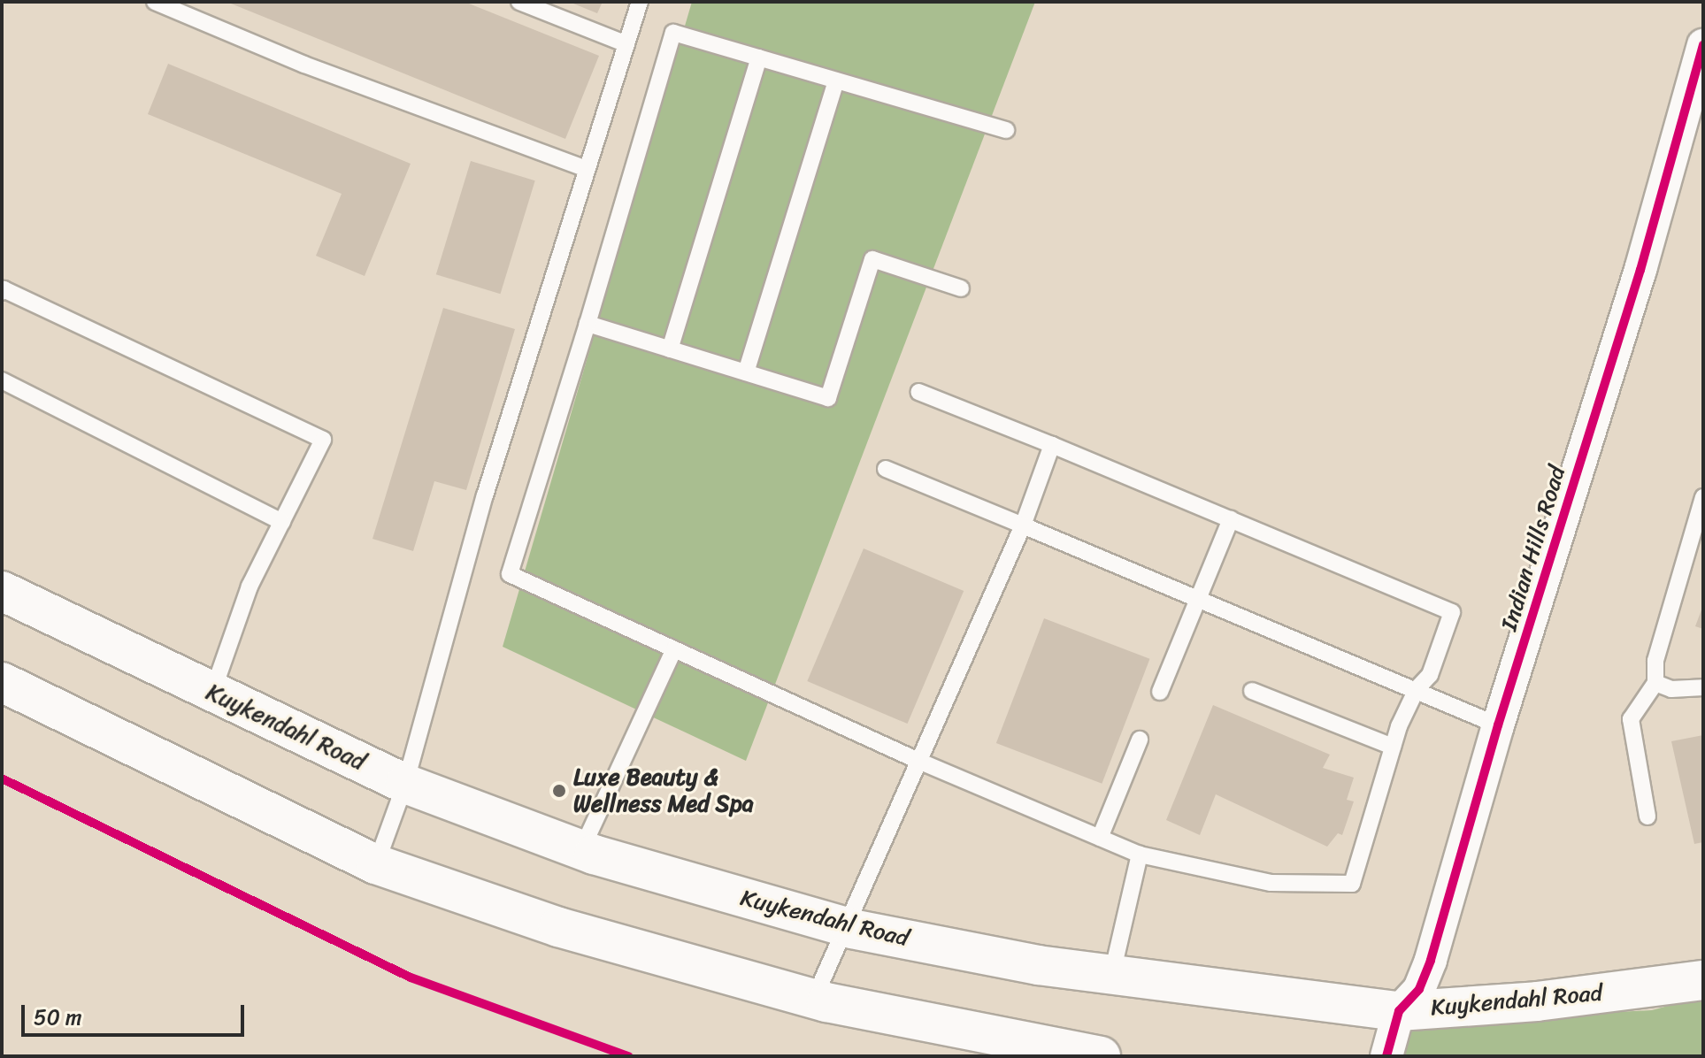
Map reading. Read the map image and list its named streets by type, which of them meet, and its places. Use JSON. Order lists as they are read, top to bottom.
{
  "streets": {
    "main road": ["Kuykendahl Road"],
    "street": ["Indian Hills Road"]
  },
  "crossings": [
    ["Indian Hills Road", "Kuykendahl Road"]
  ],
  "places": ["Luxe Beauty & Wellness Med Spa"],
  "scale_bar": "50 m"
}
